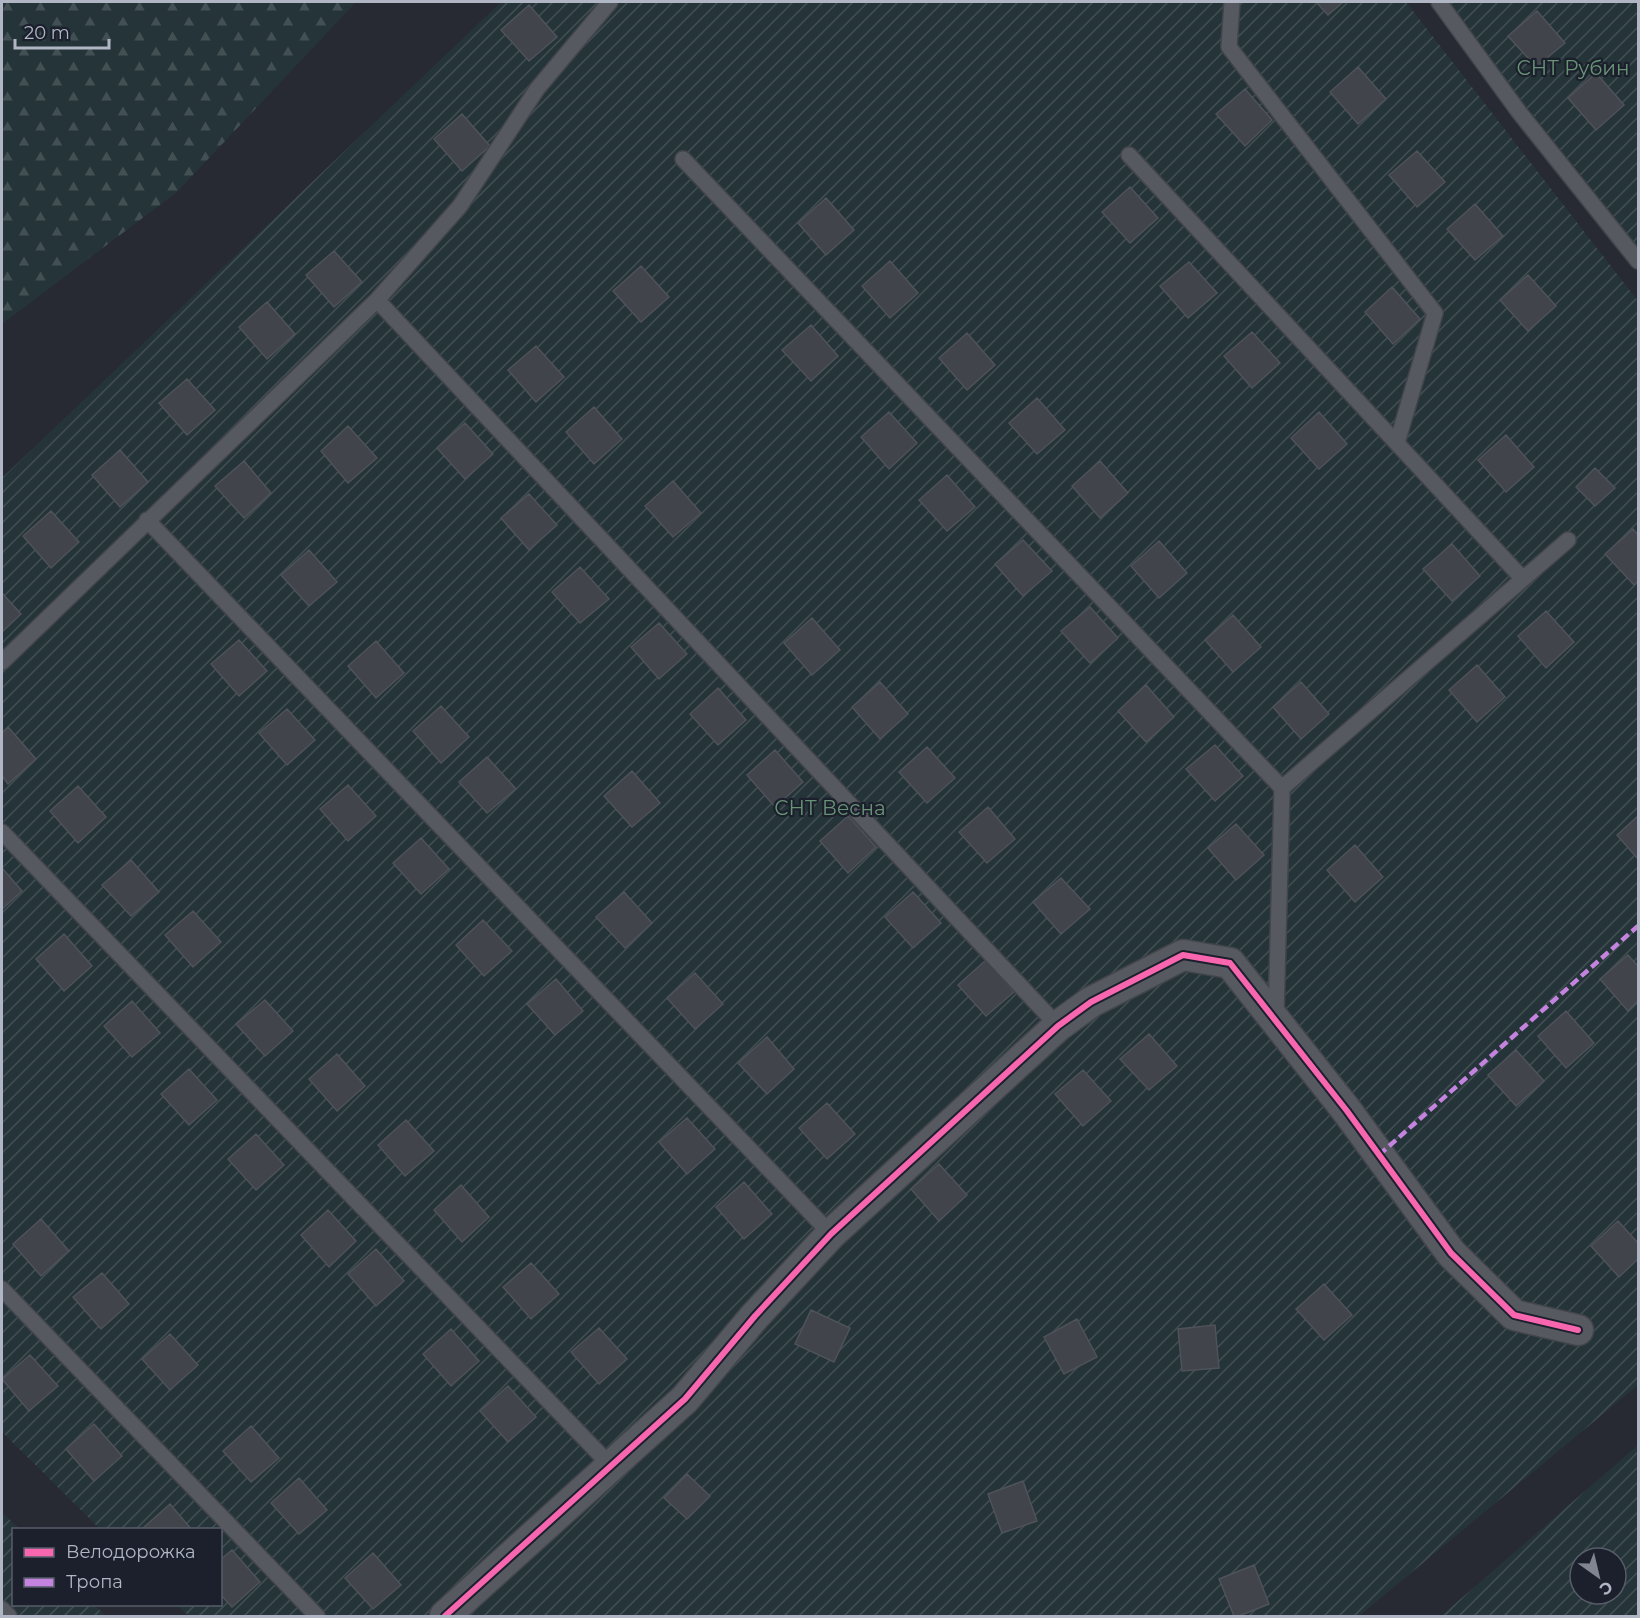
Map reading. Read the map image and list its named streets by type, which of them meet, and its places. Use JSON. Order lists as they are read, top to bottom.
{
  "parks": ["СНТ Рубин", "СНТ Весна"],
  "legend": ["Велодорожка", "Тропа"],
  "scale_bar": "20 m",
  "north": "bottom right"
}
